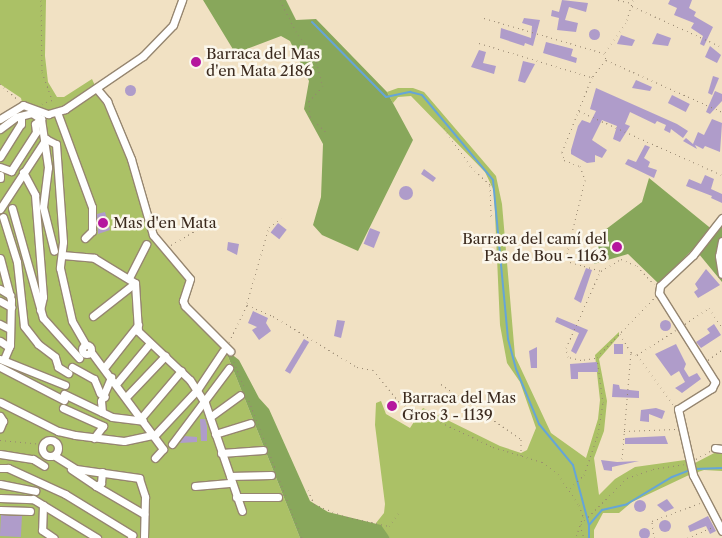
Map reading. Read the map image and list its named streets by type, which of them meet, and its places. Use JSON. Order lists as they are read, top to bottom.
{
  "places": [
    "Barraca del Mas d'en Mata 2186",
    "Mas d'en Mata",
    "Barraca del camí del Pas de Bou - 1163",
    "Barraca del Mas Gros 3 - 1139"
  ]
}
